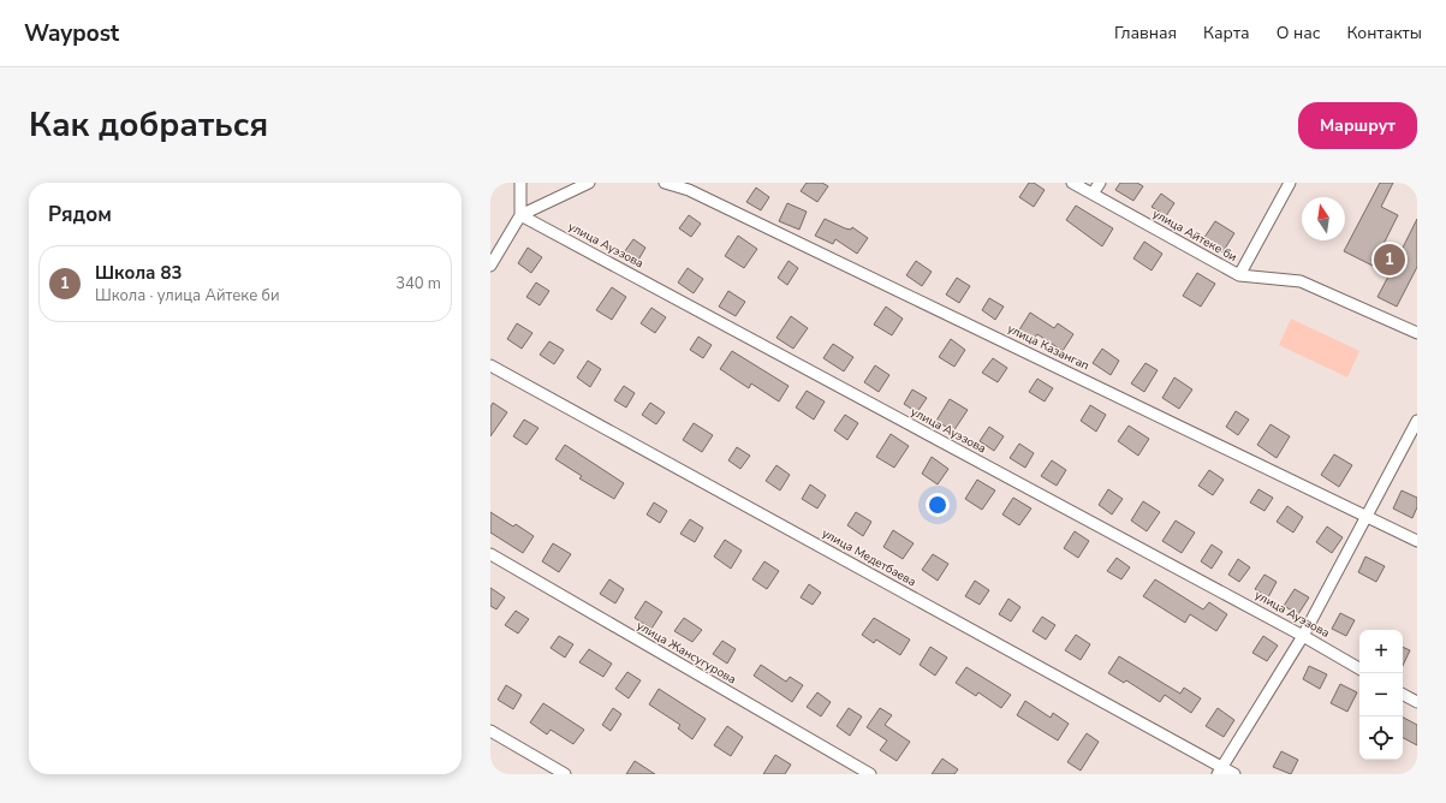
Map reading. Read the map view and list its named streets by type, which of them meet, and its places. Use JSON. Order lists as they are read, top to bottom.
{
  "streets": {
    "street": [
      "улица Айтеке би",
      "улица Ауэзова",
      "улица Казангап",
      "улица Медетбаева",
      "улица Жансугурова"
    ]
  },
  "north": "top",
  "page": {
    "header": "Waypost",
    "nav": [
      "Главная",
      "Карта",
      "О нас",
      "Контакты"
    ],
    "title": "Как добраться",
    "buttons": "Маршрут",
    "heading": "Рядом",
    "pins": "1",
    "list": [
      {
        "mark": "1",
        "name": "Школа 83",
        "note": "Школа · улица Айтеке би",
        "value": "340 m"
      }
    ],
    "map_buttons": ["+", "−"]
  }
}
